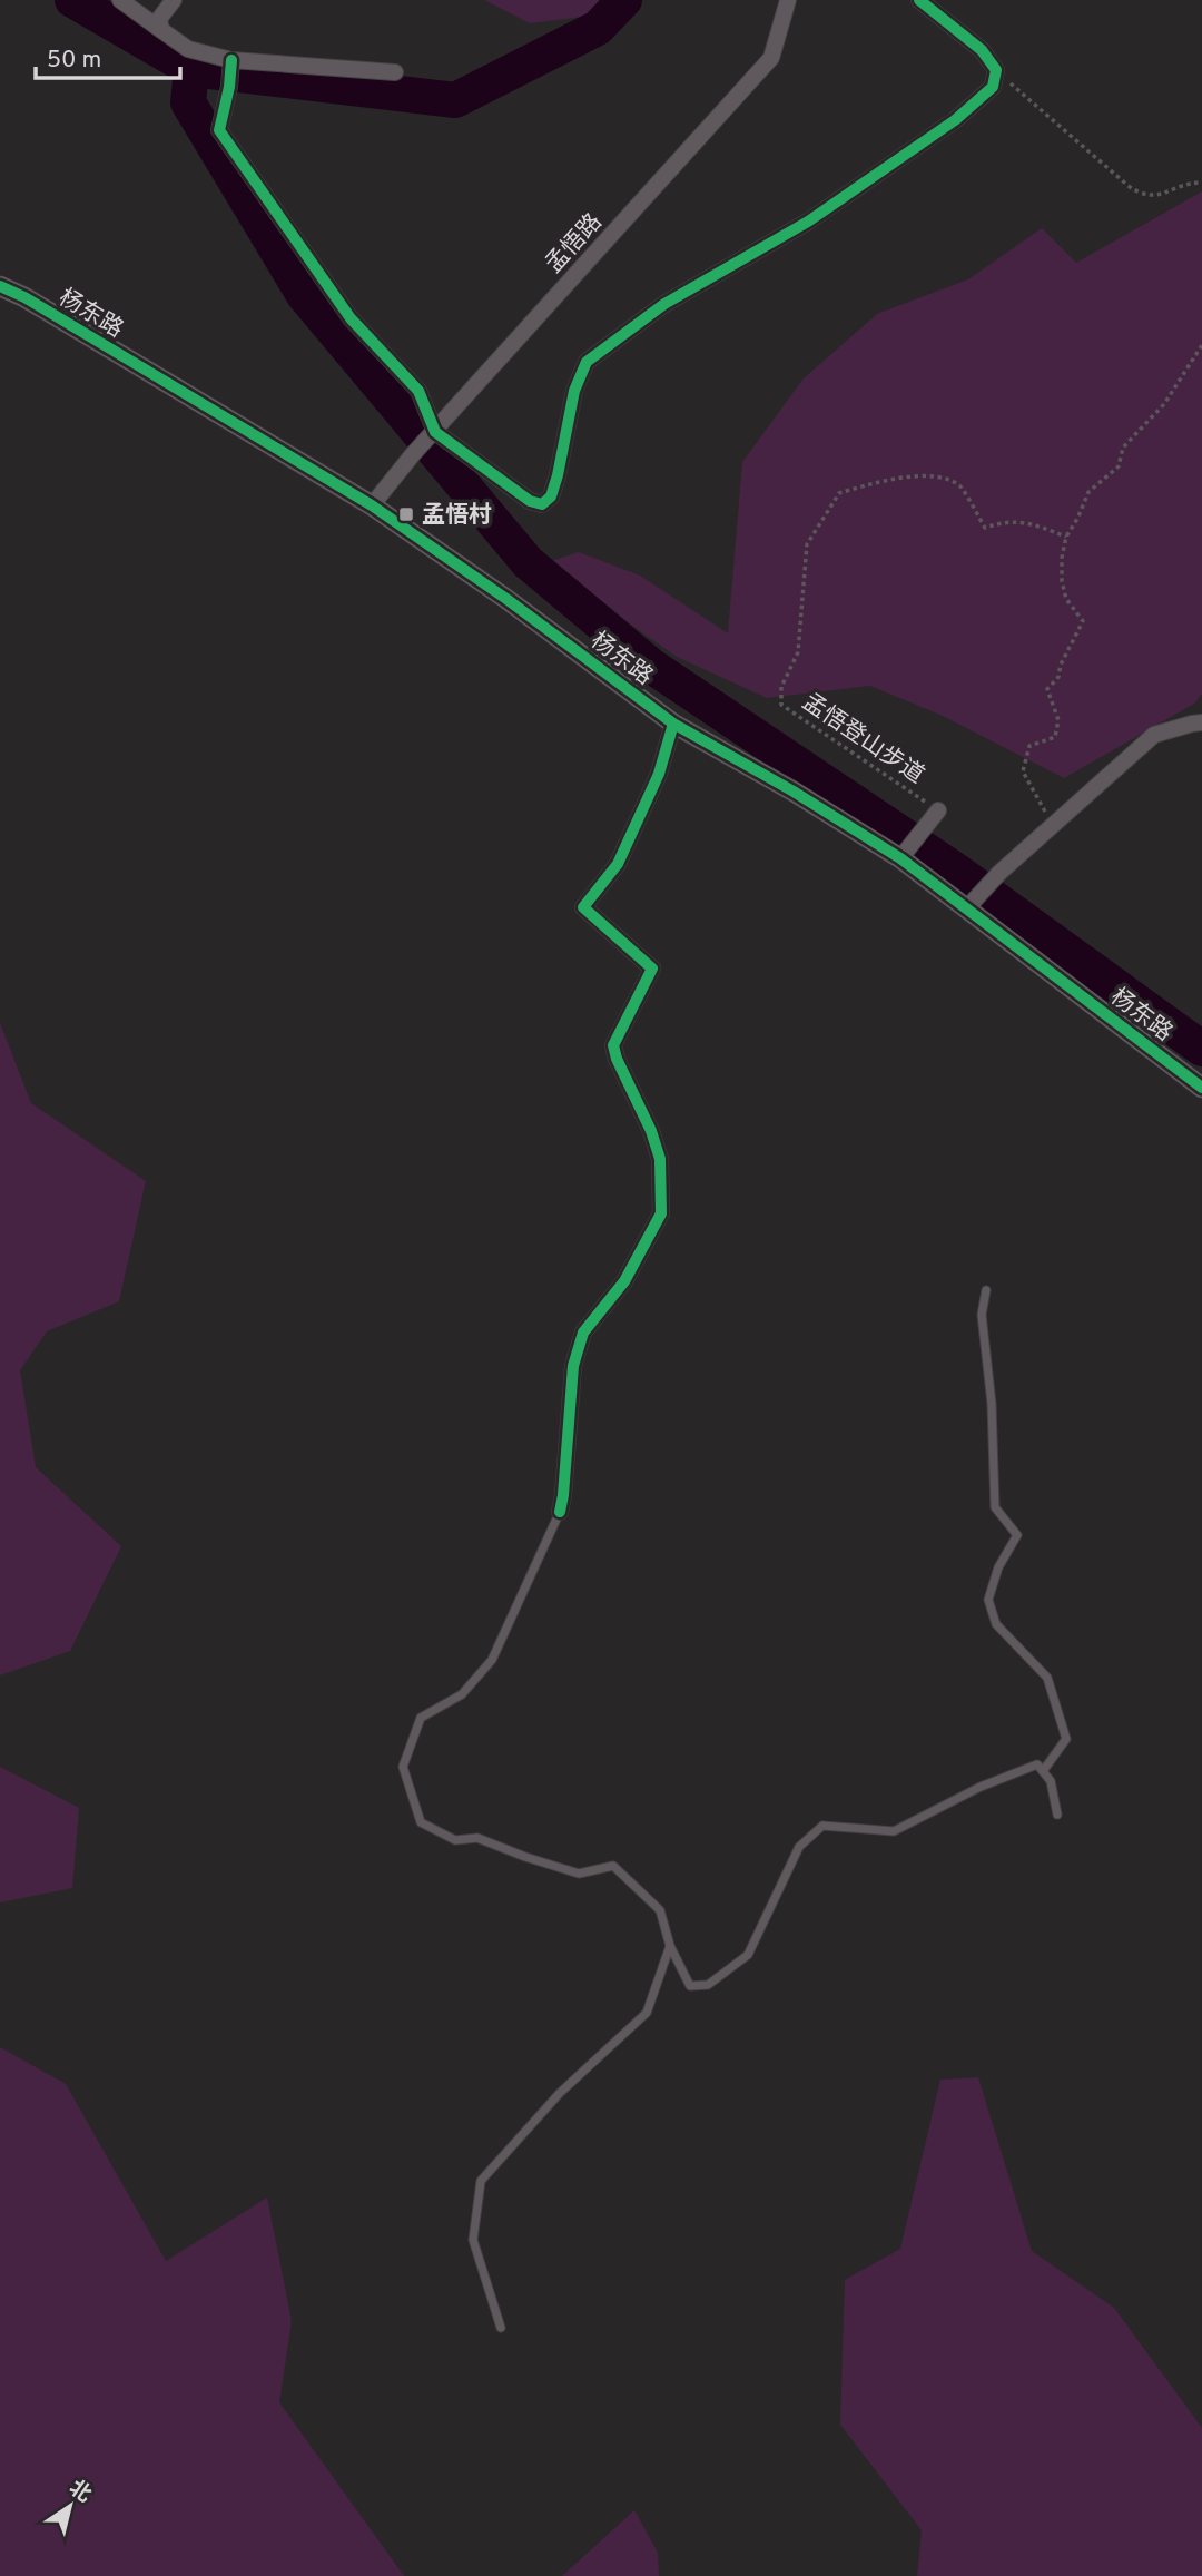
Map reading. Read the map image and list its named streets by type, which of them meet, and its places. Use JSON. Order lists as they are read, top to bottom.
{
  "streets": {
    "street": ["孟悟路", "杨东路"],
    "path": ["孟悟登山步道"]
  },
  "crossings": [
    ["孟悟路", "杨东路"]
  ],
  "places": {
    "transit": ["孟悟村"]
  },
  "scale_bar": "50 m",
  "north": "top right"
}
